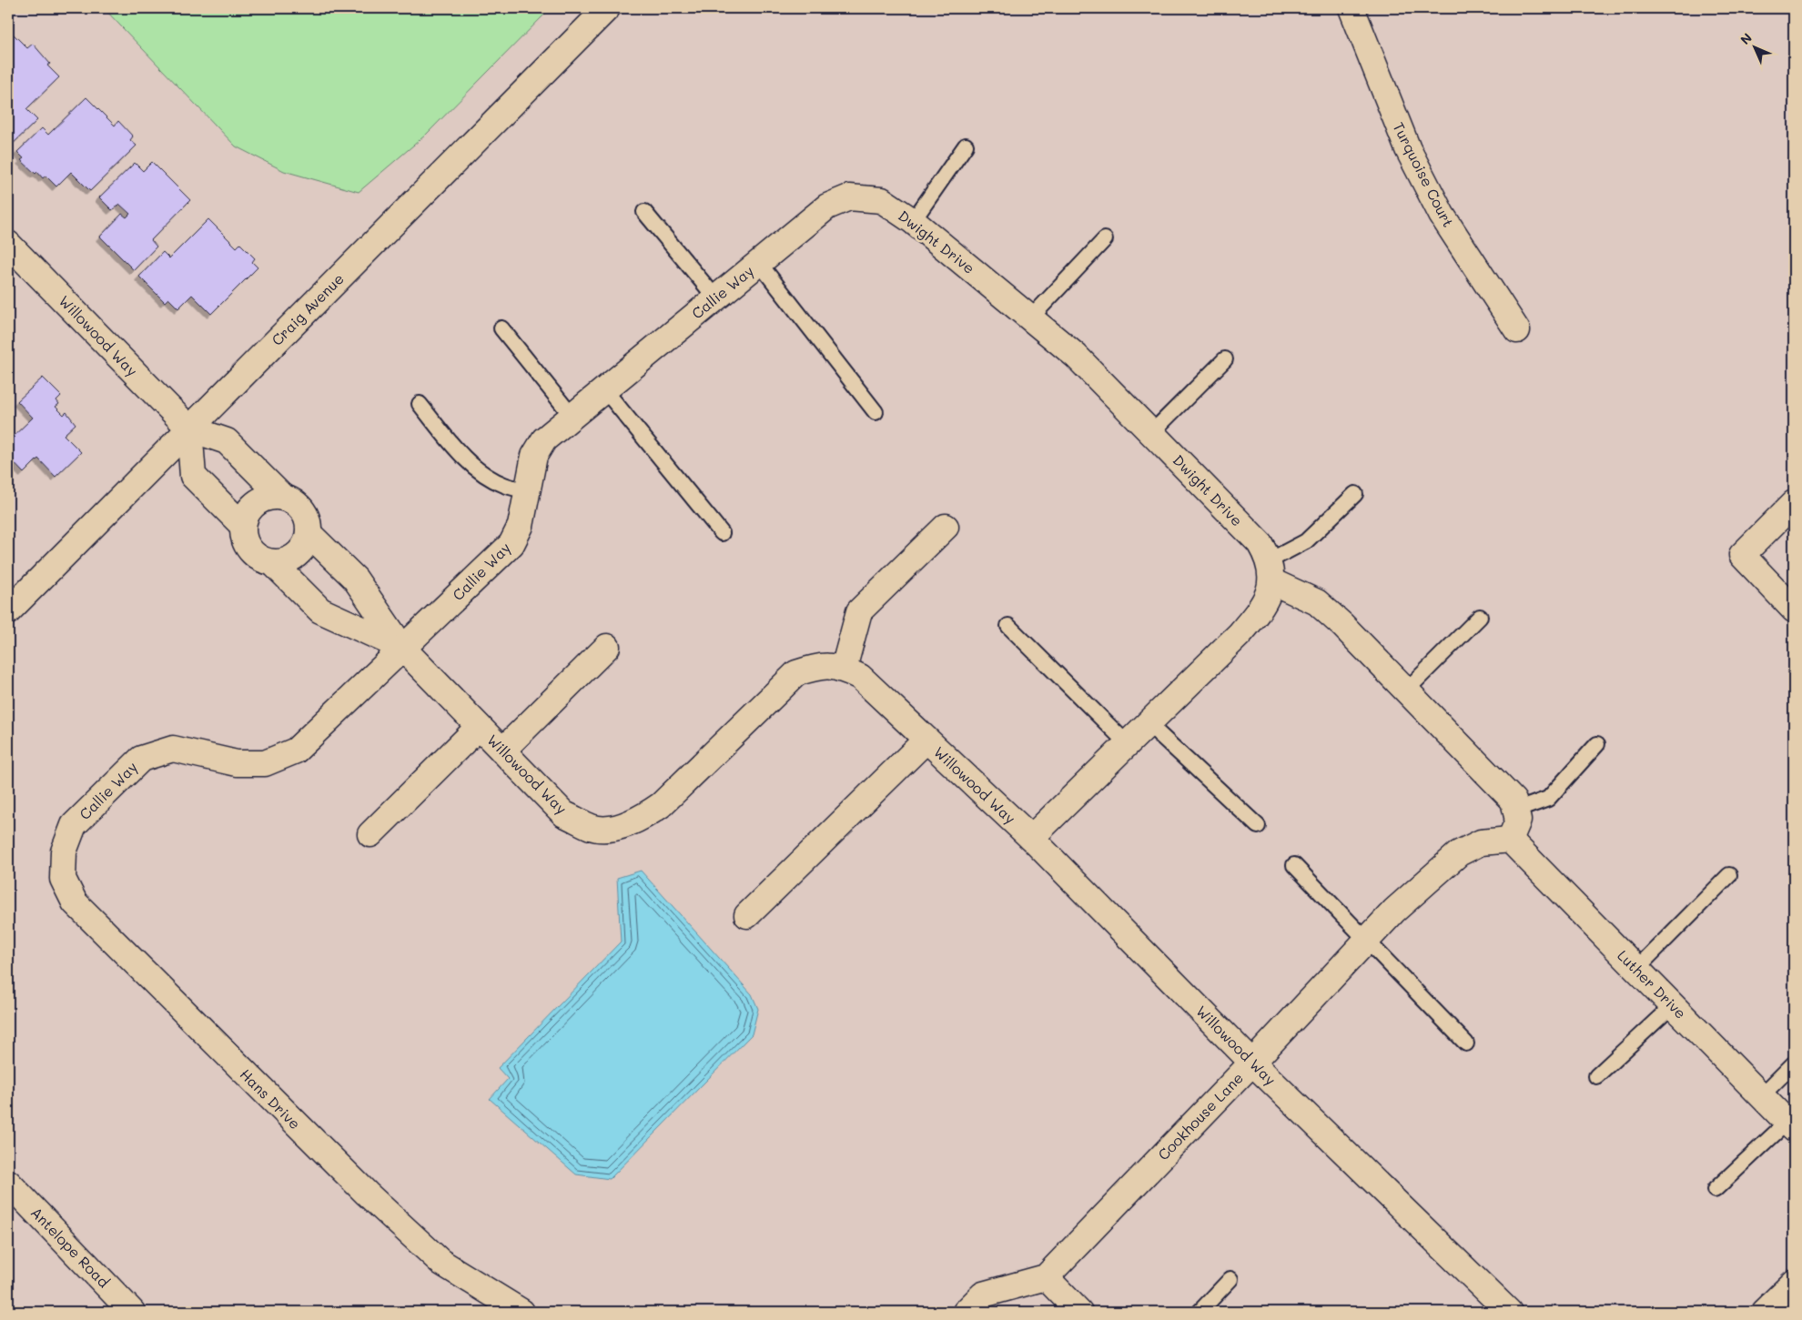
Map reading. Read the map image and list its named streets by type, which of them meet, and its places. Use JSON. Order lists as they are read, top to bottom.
{
  "streets": {
    "street": [
      "Turquoise Court",
      "Dwight Drive",
      "Callie Way",
      "Craig Avenue",
      "Willowood Way",
      "Luther Drive",
      "Hans Drive",
      "Cookhouse Lane",
      "Antelope Road"
    ]
  },
  "crossings": [
    ["Dwight Drive", "Callie Way"],
    ["Callie Way", "Willowood Way"],
    ["Callie Way", "Hans Drive"],
    ["Craig Avenue", "Willowood Way"],
    ["Willowood Way", "Cookhouse Lane"],
    ["Luther Drive", "Cookhouse Lane"]
  ],
  "north": "top left"
}
